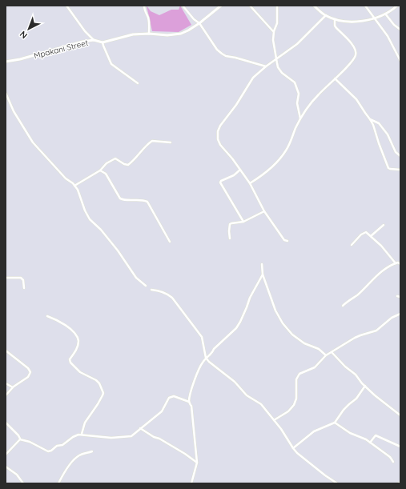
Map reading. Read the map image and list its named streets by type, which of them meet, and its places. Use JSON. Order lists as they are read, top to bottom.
{
  "streets": {
    "street": ["Mpakani Street"]
  },
  "north": "bottom left"
}
